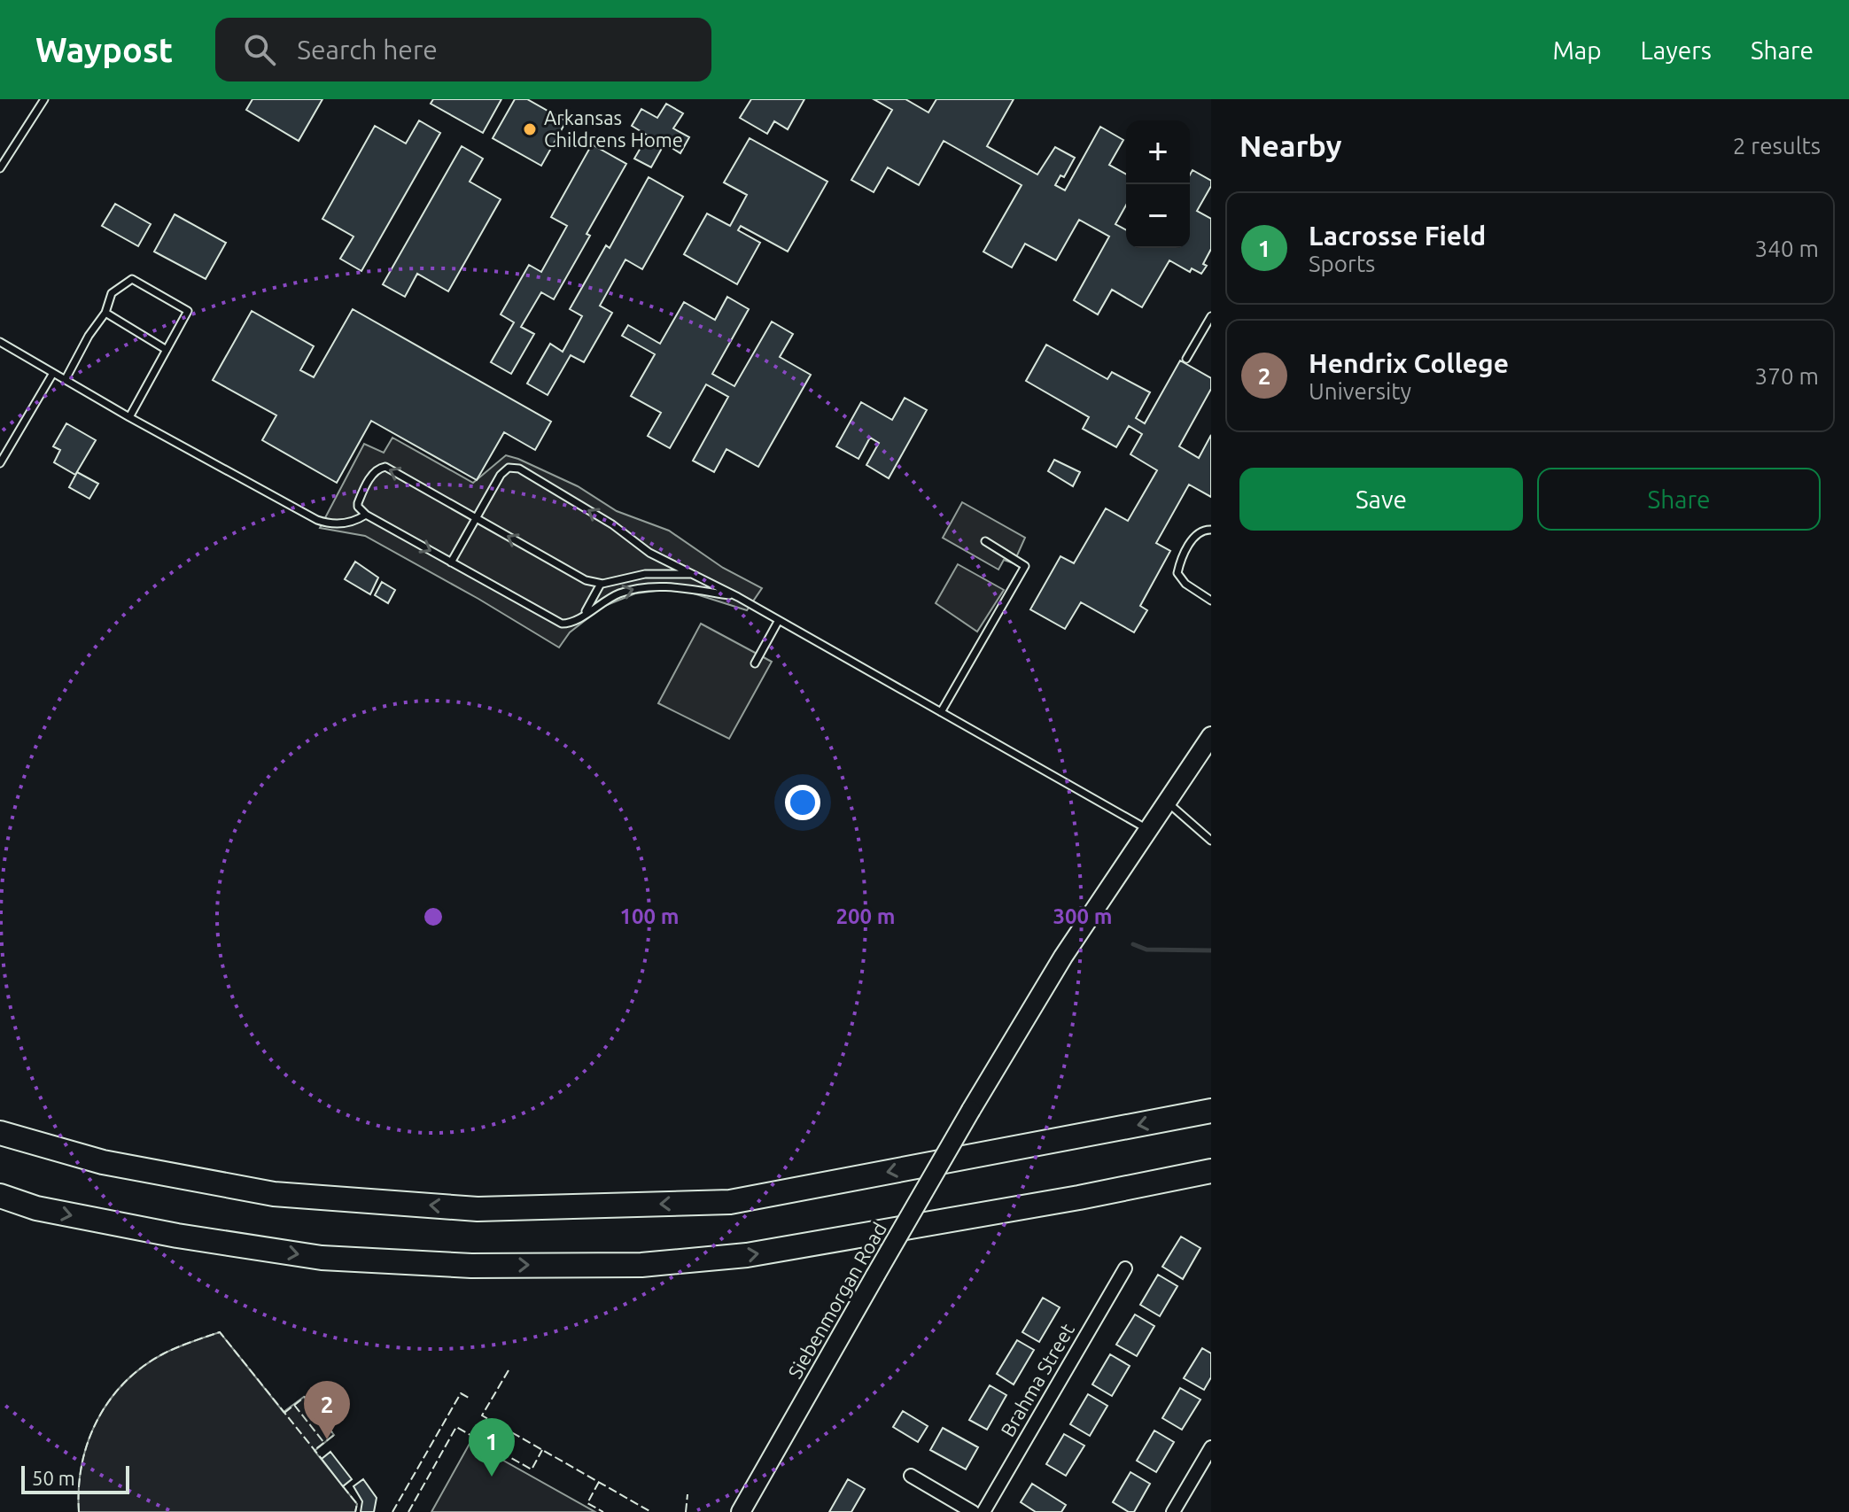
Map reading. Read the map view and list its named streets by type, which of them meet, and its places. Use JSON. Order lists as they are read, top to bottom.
{
  "streets": {
    "street": ["Siebenmorgan Road", "Brahma Street"]
  },
  "places": ["Arkansas Childrens Home"],
  "scale_bar": "50 m",
  "page": {
    "header": "Waypost",
    "search": "Search here",
    "nav": ["Map", "Layers", "Share"],
    "heading": ["Nearby", "2 results"],
    "map_buttons": ["+", "−"],
    "list": [
      {
        "mark": "1",
        "name": "Lacrosse Field",
        "note": "Sports",
        "value": "340 m"
      },
      {
        "mark": "2",
        "name": "Hendrix College",
        "note": "University",
        "value": "370 m"
      }
    ],
    "buttons": ["Save", "Share"],
    "pins": ["2", "1"],
    "scale": "50 m"
  },
  "rings": ["100 m", "200 m", "300 m"]
}
